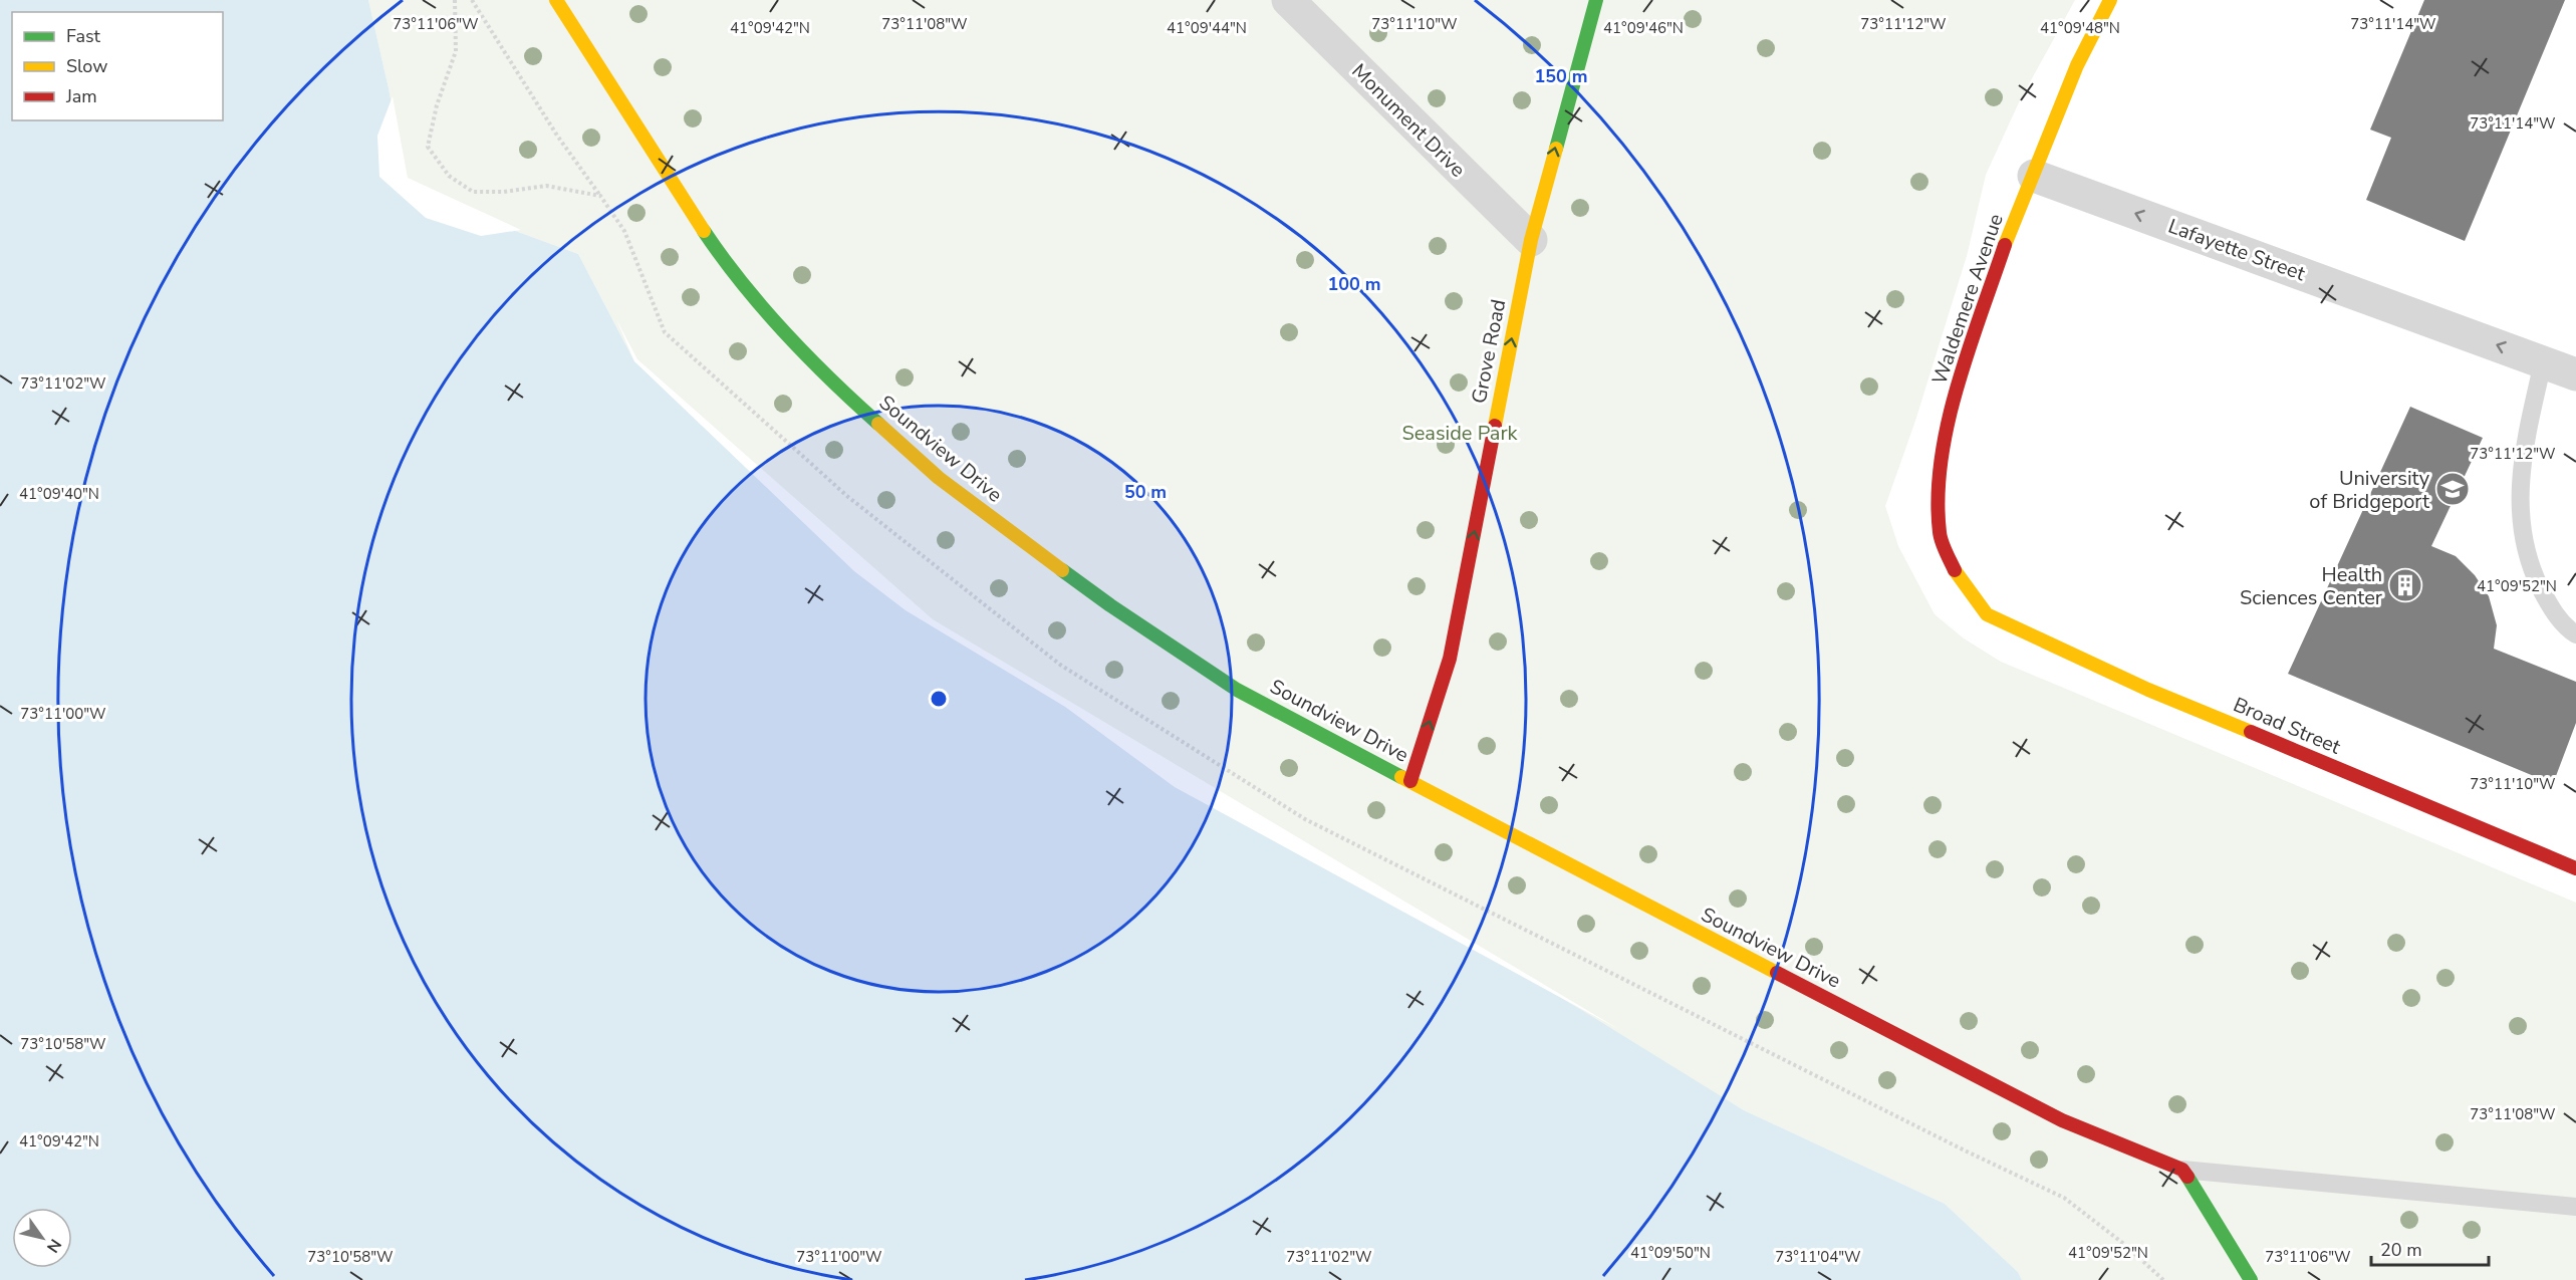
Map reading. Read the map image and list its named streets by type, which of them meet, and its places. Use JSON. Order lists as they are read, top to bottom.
{
  "streets": {
    "street": [
      "Monument Drive",
      "Lafayette Street",
      "Waldemere Avenue",
      "Grove Road",
      "Soundview Drive",
      "Broad Street"
    ]
  },
  "crossings": [
    ["Monument Drive", "Grove Road"],
    ["Lafayette Street", "Waldemere Avenue"],
    ["Waldemere Avenue", "Broad Street"],
    ["Grove Road", "Soundview Drive"]
  ],
  "one_way": ["Lafayette Street", "Grove Road"],
  "parks": ["Seaside Park"],
  "places": {
    "school or university": ["University of Bridgeport"],
    "building": ["Health Sciences Center"]
  },
  "legend": ["Fast", "Slow", "Jam"],
  "scale_bar": "20 m",
  "north": "bottom right",
  "coordinates": [
    "73°11'06\"W",
    "73°11'08\"W",
    "73°11'10\"W",
    "73°11'14\"W",
    "73°11'12\"W",
    "41°09'42\"N",
    "41°09'44\"N",
    "41°09'46\"N",
    "41°09'48\"N",
    "73°11'02\"W",
    "41°09'40\"N",
    "41°09'52\"N",
    "73°11'00\"W",
    "73°10'58\"W",
    "41°09'50\"N",
    "73°11'04\"W"
  ],
  "rings": ["150 m", "100 m", "50 m"]
}
